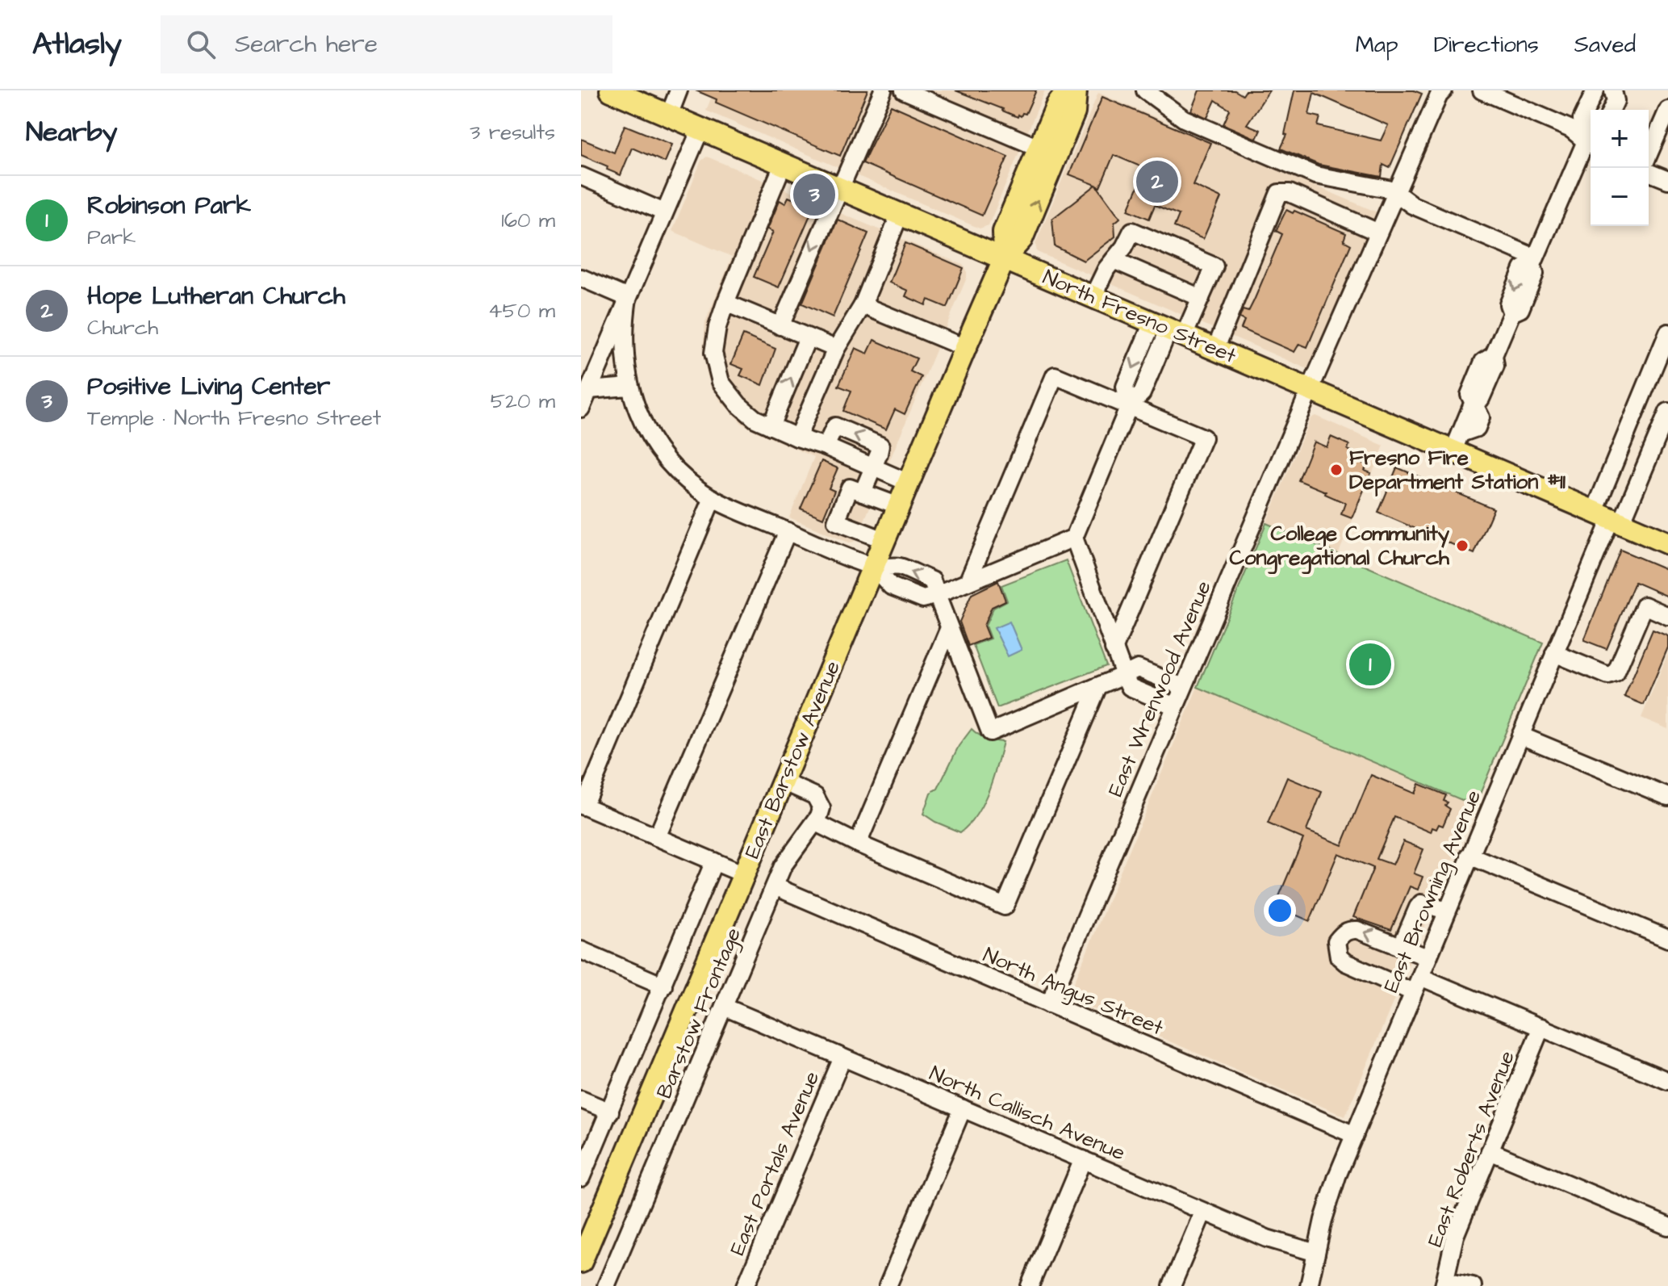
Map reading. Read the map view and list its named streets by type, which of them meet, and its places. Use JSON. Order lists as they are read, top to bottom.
{
  "streets": {
    "main road": ["North Fresno Street", "East Barstow Avenue"],
    "street": [
      "East Wrenwood Avenue",
      "East Browning Avenue",
      "North Angus Street",
      "Barstow Frontage",
      "North Callisch Avenue",
      "East Roberts Avenue",
      "East Portals Avenue"
    ]
  },
  "crossings": [
    ["North Fresno Street", "East Wrenwood Avenue"],
    ["North Fresno Street", "East Barstow Avenue"],
    ["North Fresno Street", "East Browning Avenue"],
    ["East Wrenwood Avenue", "North Angus Street"],
    ["East Browning Avenue", "North Angus Street"],
    ["East Browning Avenue", "North Callisch Avenue"],
    ["North Angus Street", "Barstow Frontage"],
    ["Barstow Frontage", "North Callisch Avenue"],
    ["North Callisch Avenue", "East Portals Avenue"]
  ],
  "places": ["Fresno Fire Department Station #11", "College Community Congregational Church"],
  "page": {
    "header": "Atlasly",
    "search": "Search here",
    "nav": ["Map", "Directions", "Saved"],
    "heading": ["Nearby", "3 results"],
    "map_buttons": ["+", "−"],
    "pins": ["2", "3", "1"],
    "list": [
      {
        "mark": "1",
        "name": "Robinson Park",
        "note": "Park",
        "value": "160 m"
      },
      {
        "mark": "2",
        "name": "Hope Lutheran Church",
        "note": "Church",
        "value": "450 m"
      },
      {
        "mark": "3",
        "name": "Positive Living Center",
        "note": "Temple · North Fresno Street",
        "value": "520 m"
      }
    ]
  }
}
